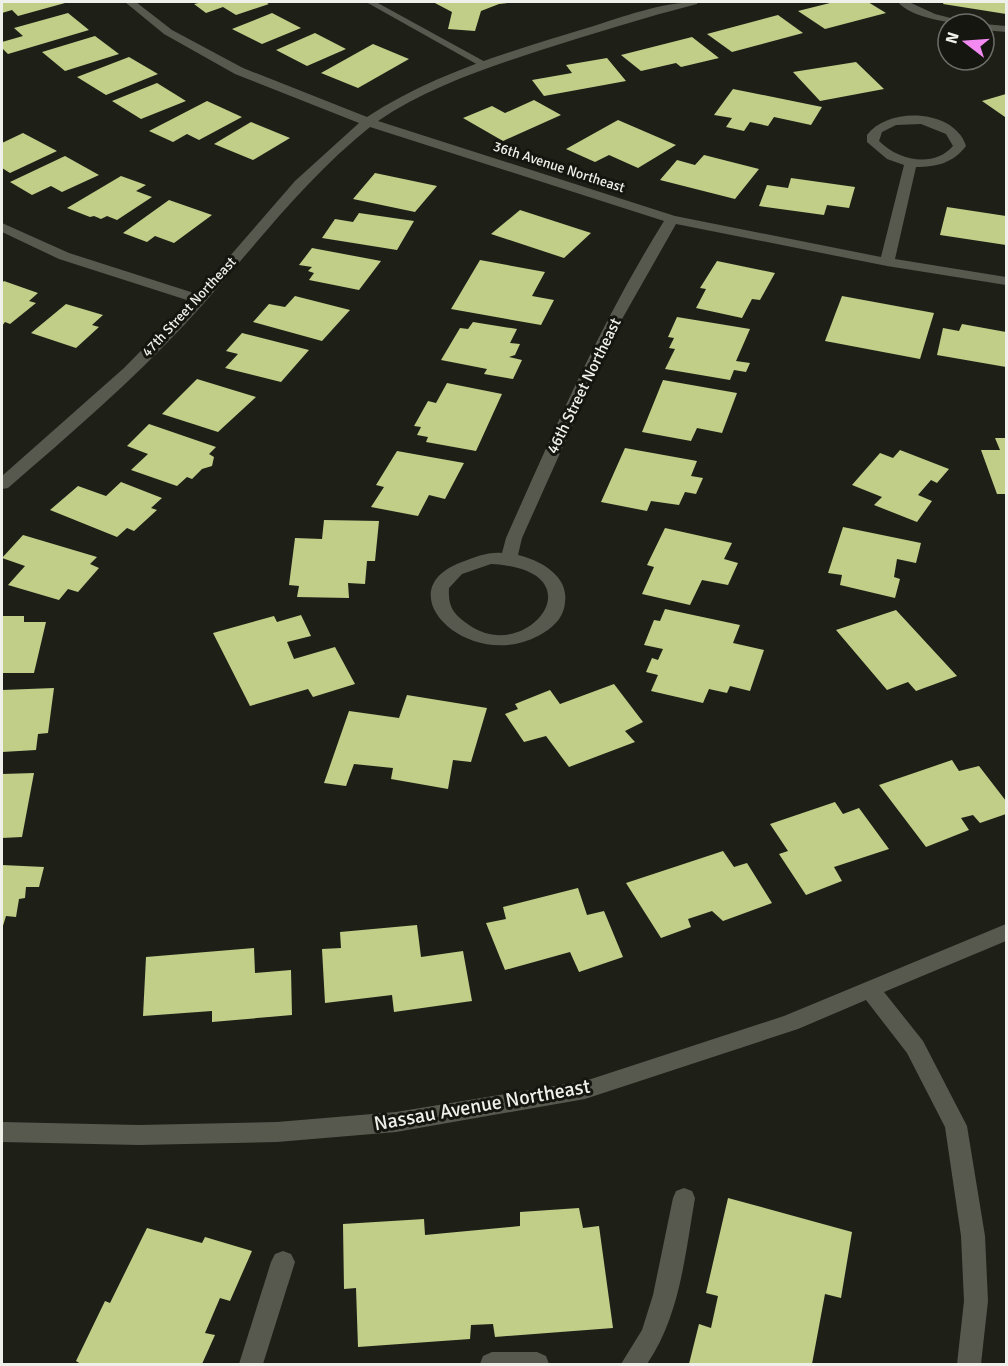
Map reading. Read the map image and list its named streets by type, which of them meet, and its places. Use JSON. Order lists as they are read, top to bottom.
{
  "streets": {
    "street": [
      "36th Avenue Northeast",
      "47th Street Northeast",
      "46th Street Northeast",
      "Nassau Avenue Northeast"
    ]
  },
  "crossings": [
    ["36th Avenue Northeast", "47th Street Northeast"],
    ["36th Avenue Northeast", "46th Street Northeast"]
  ],
  "north": "left"
}
